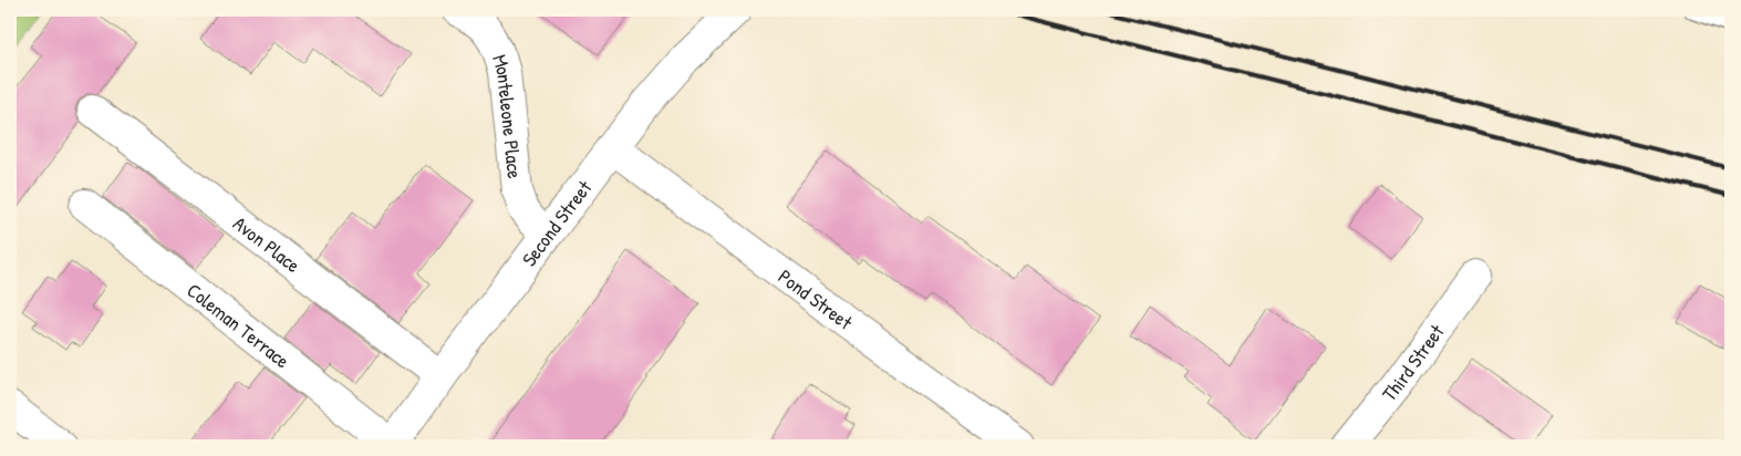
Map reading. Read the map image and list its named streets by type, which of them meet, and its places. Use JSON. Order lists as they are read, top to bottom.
{
  "streets": {
    "street": [
      "Monteleone Place",
      "Second Street",
      "Avon Place",
      "Pond Street",
      "Coleman Terrace",
      "Third Street"
    ]
  },
  "crossings": [
    ["Monteleone Place", "Second Street"],
    ["Second Street", "Avon Place"],
    ["Second Street", "Pond Street"],
    ["Second Street", "Coleman Terrace"]
  ]
}
